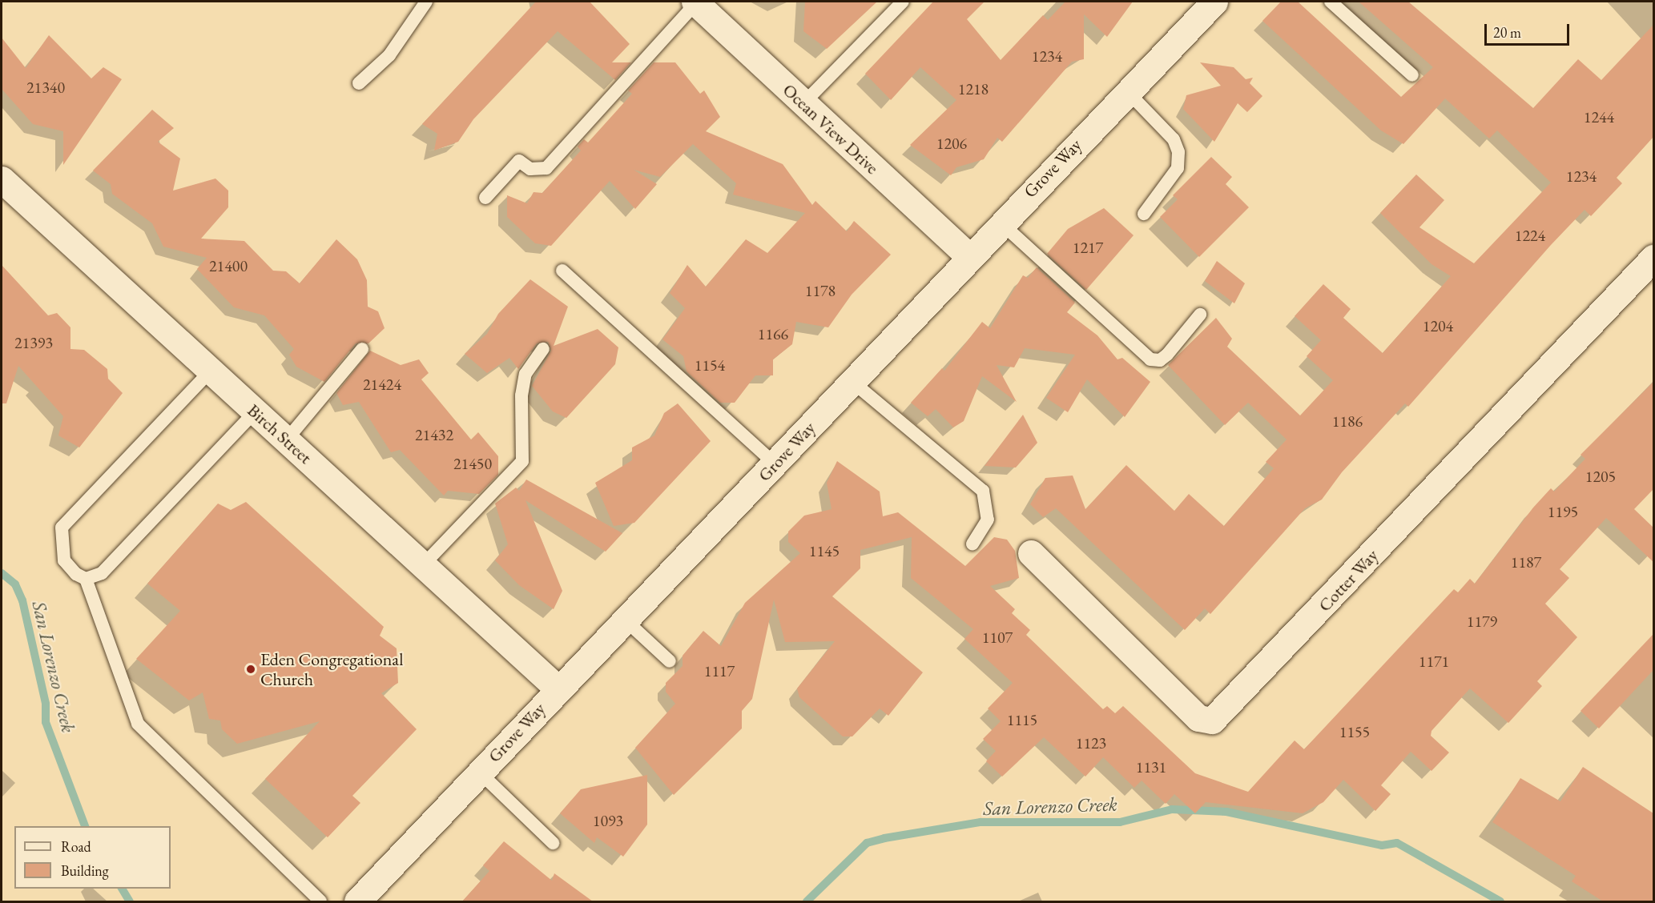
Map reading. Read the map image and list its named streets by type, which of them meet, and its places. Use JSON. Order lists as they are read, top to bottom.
{
  "streets": {
    "street": [
      "Ocean View Drive",
      "Grove Way",
      "Birch Street",
      "Cotter Way"
    ]
  },
  "crossings": [
    ["Ocean View Drive", "Grove Way"],
    ["Grove Way", "Birch Street"]
  ],
  "water": ["San Lorenzo Creek"],
  "places": ["Eden Congregational Church"],
  "house_numbers": [
    "1234",
    "21340",
    "1218",
    "1244",
    "1206",
    "1234",
    "1224",
    "1217",
    "21400",
    "1178",
    "1204",
    "1166",
    "21393",
    "1154",
    "21424",
    "1186",
    "21432",
    "21450",
    "1205",
    "1195",
    "1145",
    "1187",
    "1179",
    "1107",
    "1171",
    "1117",
    "1115",
    "1155",
    "1123",
    "1131",
    "1093"
  ],
  "legend": ["Road", "Building"],
  "scale_bar": "20 m"
}
